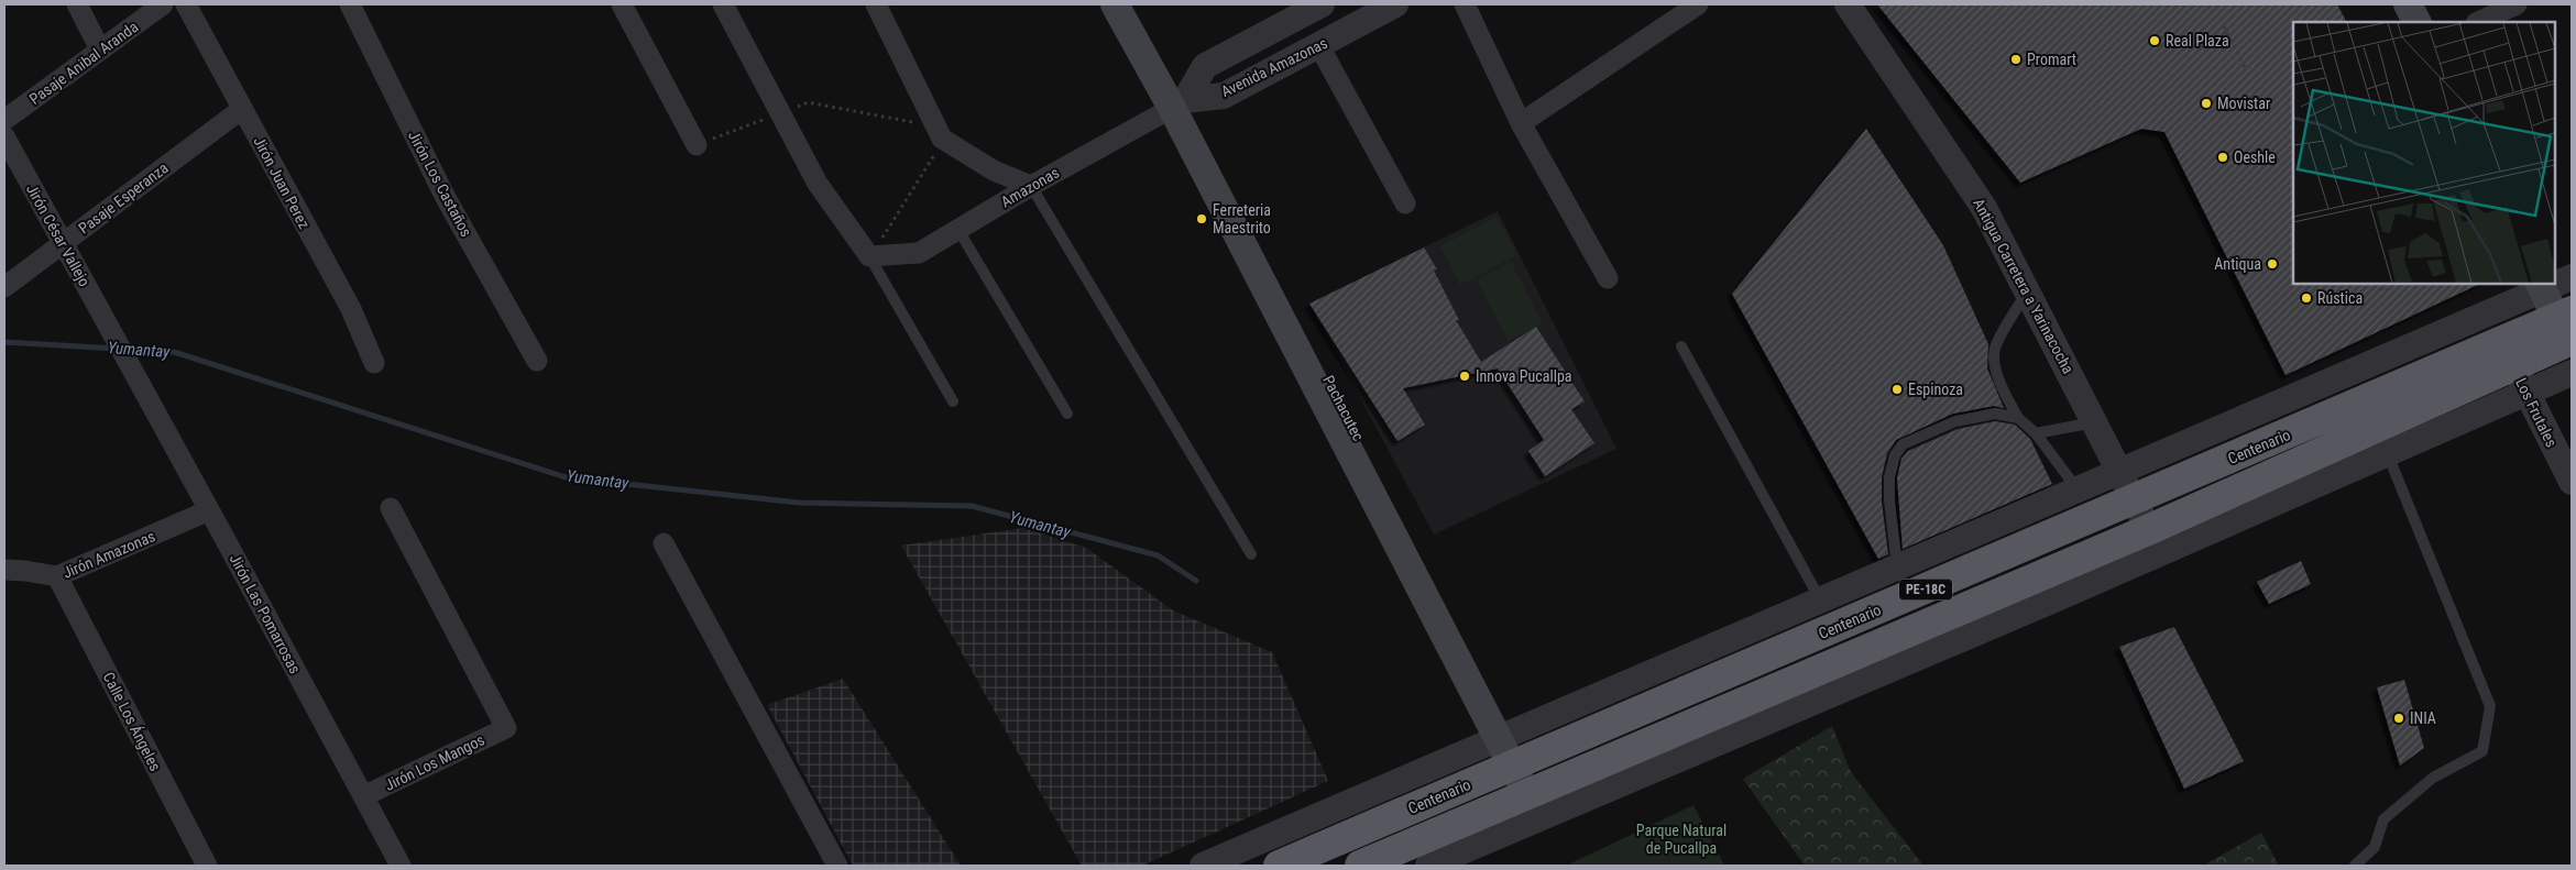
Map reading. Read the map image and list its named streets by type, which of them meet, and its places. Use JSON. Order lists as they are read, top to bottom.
{
  "streets": {
    "highway": ["Centenario", "PE-18C"],
    "main road": ["Pachacutec"],
    "street": [
      "Pasaje Anibal Aranda",
      "Avenida Amazonas",
      "Jirón Juan Perez",
      "Jirón Los Castaños",
      "Amazonas",
      "Pasaje Esperanza",
      "Jirón César Vallejo",
      "Antigua Carretera a Yarinacocha",
      "Los Frutales",
      "Jirón Amazonas",
      "Jirón Las Pomarrosas",
      "Calle Los Ángeles",
      "Jirón Los Mangos"
    ]
  },
  "crossings": [
    ["Avenida Amazonas", "Amazonas"],
    ["Avenida Amazonas", "Pachacutec"],
    ["Jirón Juan Perez", "Pasaje Esperanza"],
    ["Amazonas", "Pachacutec"],
    ["Pasaje Esperanza", "Jirón César Vallejo"],
    ["Jirón César Vallejo", "Jirón Las Pomarrosas"],
    ["Antigua Carretera a Yarinacocha", "Centenario"],
    ["Pachacutec", "Centenario"],
    ["Los Frutales", "Centenario"],
    ["Jirón Amazonas", "Jirón Las Pomarrosas"],
    ["Jirón Amazonas", "Calle Los Ángeles"],
    ["Jirón Las Pomarrosas", "Jirón Los Mangos"]
  ],
  "water": ["Yumantay"],
  "parks": ["Parque Natural de Pucallpa"],
  "places": [
    "Real Plaza",
    "Promart",
    "Movistar",
    "Oeshle",
    "Ferreteria Maestrito",
    "Antiqua",
    "Rústica",
    "Innova Pucallpa",
    "Espinoza",
    "INIA"
  ]
}
